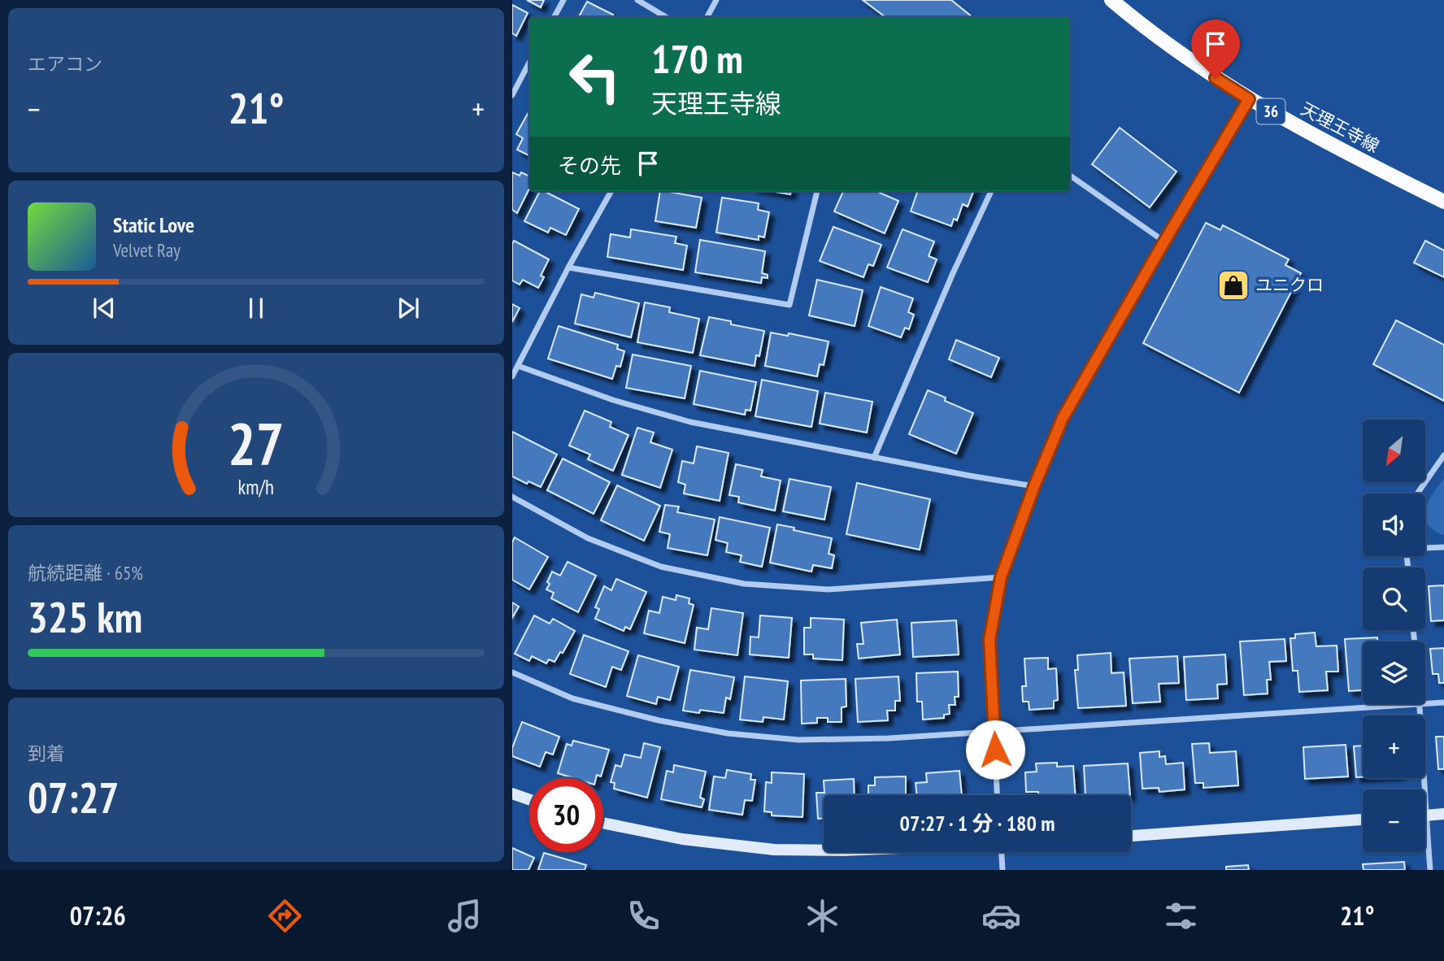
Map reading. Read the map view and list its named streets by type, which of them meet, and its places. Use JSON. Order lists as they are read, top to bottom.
{
  "streets": {
    "main road": ["36", "天理王寺線"]
  },
  "places": {
    "shop": ["ユニクロ"]
  },
  "north": "bottom left",
  "page": {
    "tile": [
      "エアコン",
      ["航続距離 · 65%", "325 km"],
      ["到着", "07:27"]
    ],
    "turn": ["170 m", "天理王寺線"],
    "heat": ["−", "21°", "+"],
    "then": "その先",
    "song": ["Static Love", "Velvet Ray"],
    "map_buttons": ["+", "−"],
    "limit": "30",
    "trip": "07:27 · 1 分 · 180 m",
    "tabs": ["07:26", "21°"],
    "gauge": ["27", "km/h"]
  }
}
